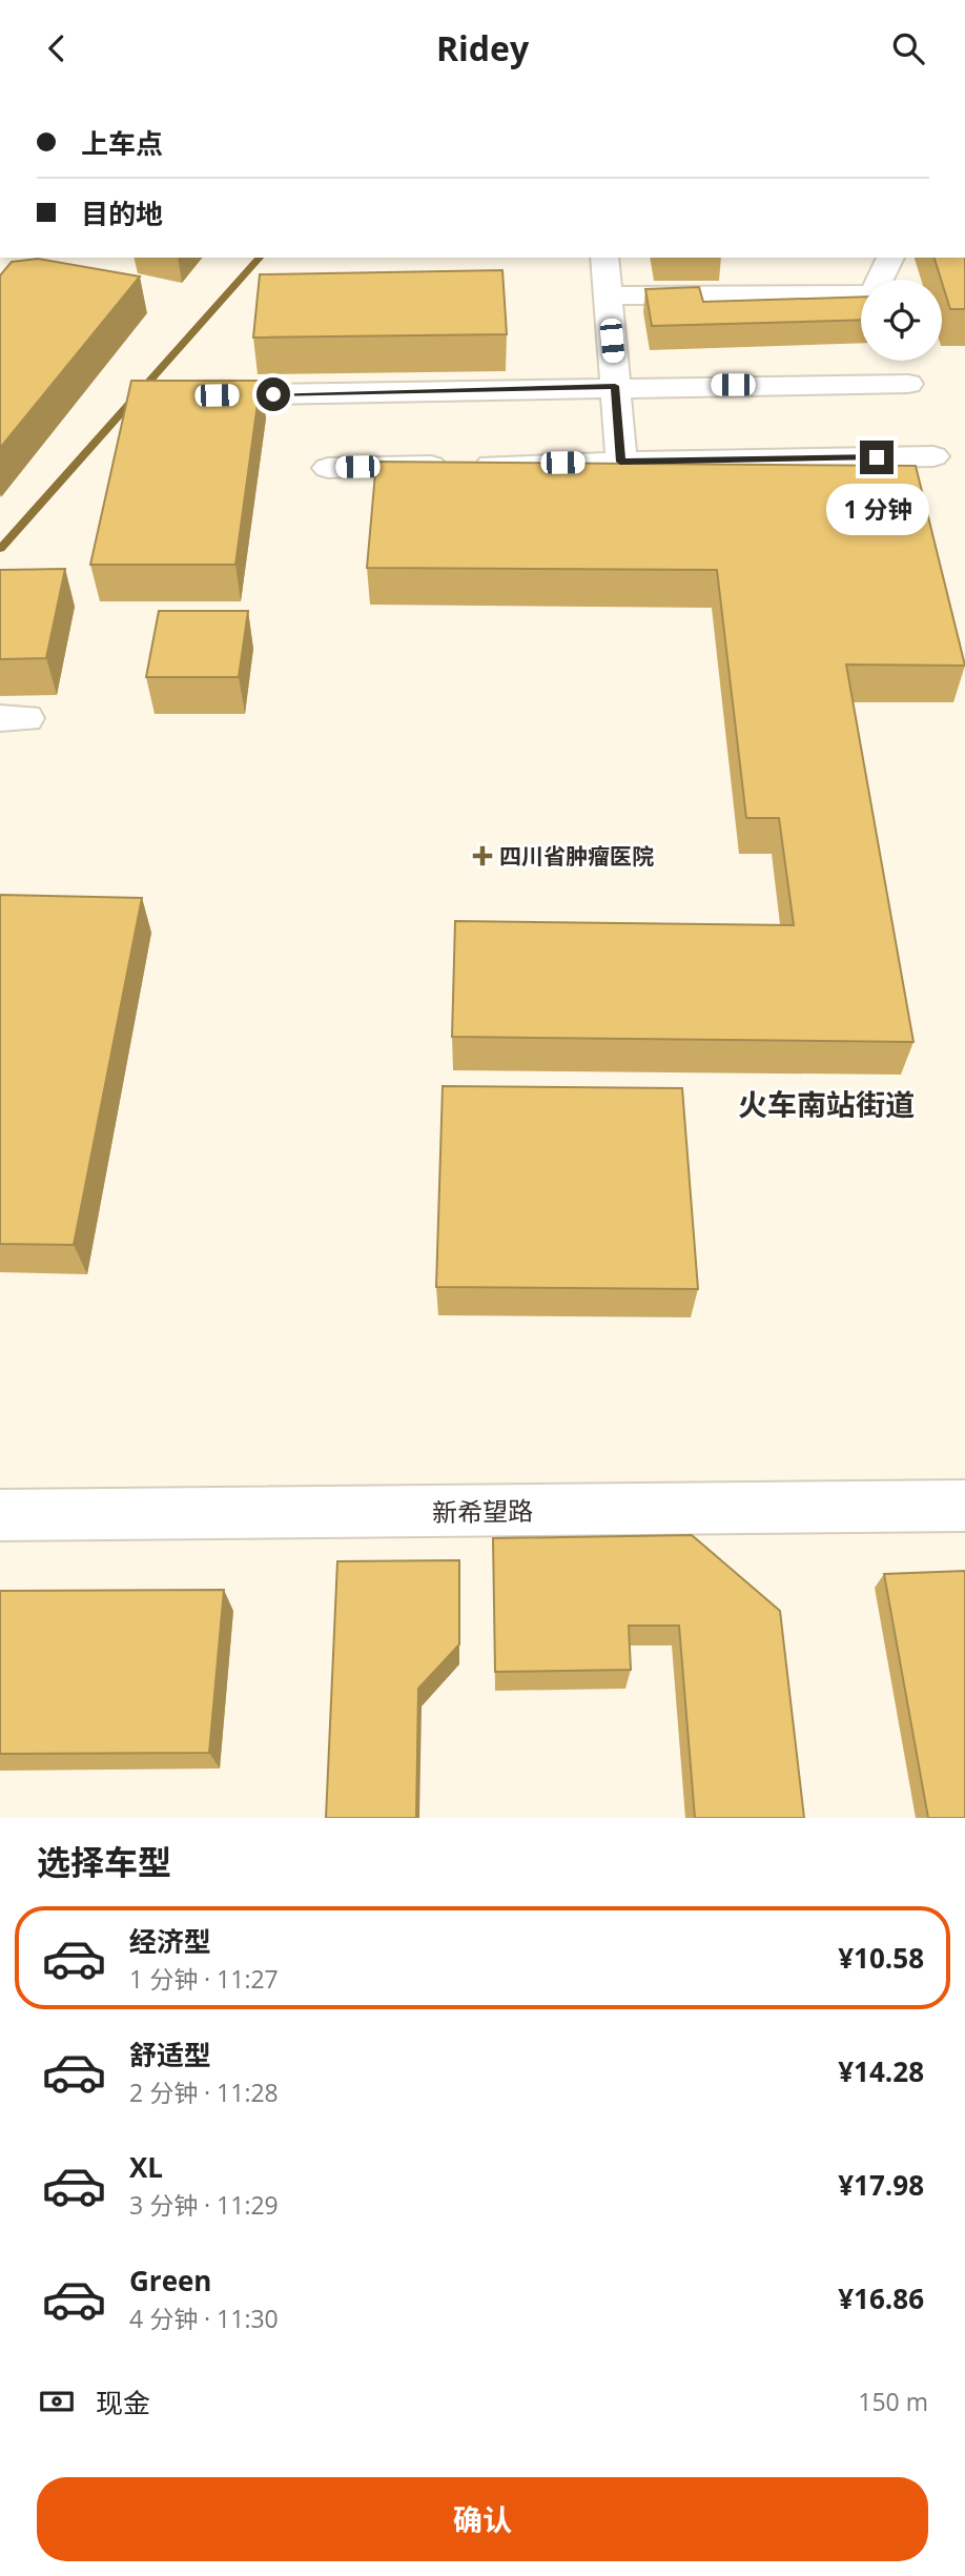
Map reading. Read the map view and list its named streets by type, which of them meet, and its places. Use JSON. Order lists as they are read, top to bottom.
{
  "streets": {
    "street": ["新希望路"]
  },
  "districts": ["火车南站街道"],
  "places": {
    "health": ["四川省肿瘤医院"]
  },
  "page": {
    "header": "Ridey",
    "banner": ["上车点", "目的地"],
    "bubble": "1 分钟",
    "heading": "选择车型",
    "list": [
      {
        "name": "经济型",
        "note": "1 分钟 · 11:27",
        "value": "¥10.58"
      },
      {
        "name": "舒适型",
        "note": "2 分钟 · 11:28",
        "value": "¥14.28"
      },
      {
        "name": "XL",
        "note": "3 分钟 · 11:29",
        "value": "¥17.98"
      },
      {
        "name": "Green",
        "note": "4 分钟 · 11:30",
        "value": "¥16.86"
      }
    ],
    "pay": ["现金", "150 m"],
    "buttons": "确认"
  }
}
